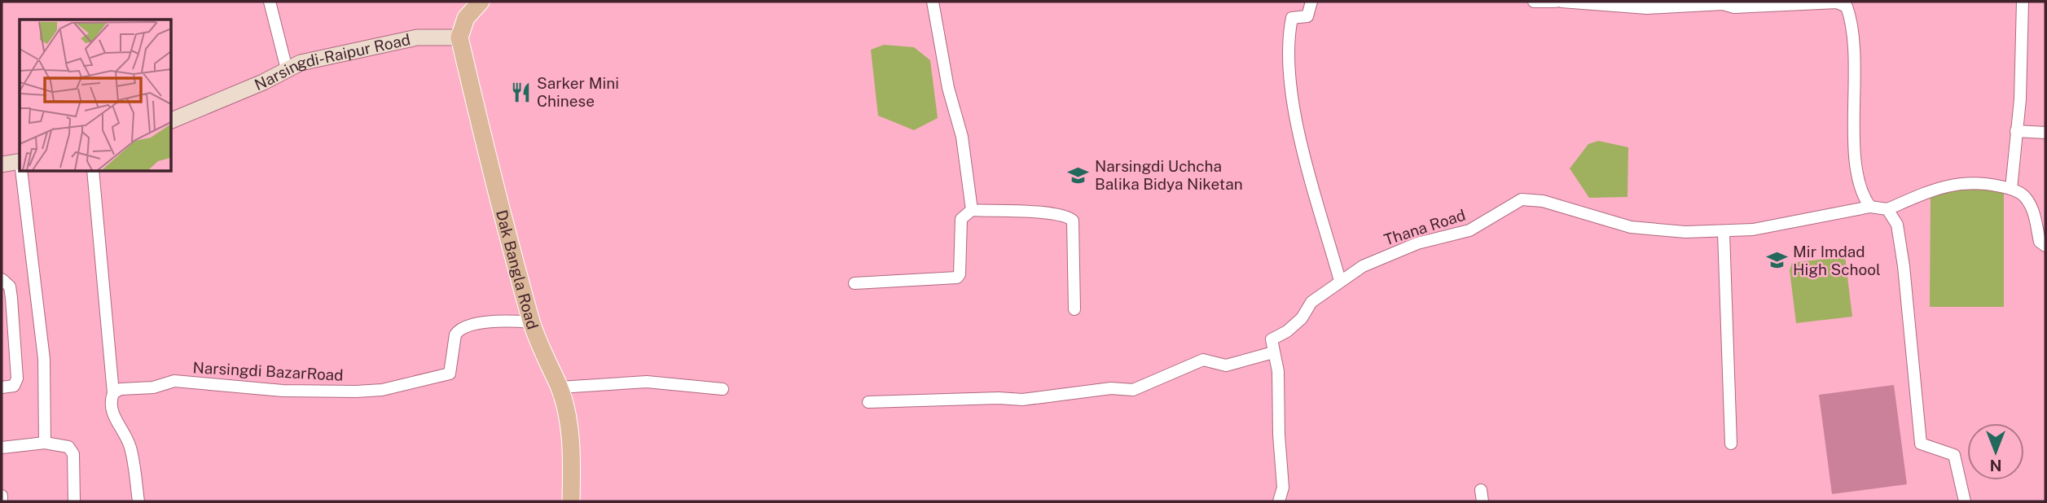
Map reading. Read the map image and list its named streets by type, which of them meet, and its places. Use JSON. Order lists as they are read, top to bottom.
{
  "streets": {
    "main road": ["Dak Bangla Road"],
    "street": ["Narsingdi-Raipur Road", "Thana Road", "Narsingdi BazarRoad"]
  },
  "crossings": [
    ["Narsingdi-Raipur Road", "Dak Bangla Road"],
    ["Dak Bangla Road", "Narsingdi BazarRoad"]
  ],
  "places": {
    "restaurant": ["Sarker Mini Chinese"],
    "school or university": ["Narsingdi Uchcha Balika Bidya Niketan", "Mir Imdad High School"]
  },
  "north": "bottom"
}
